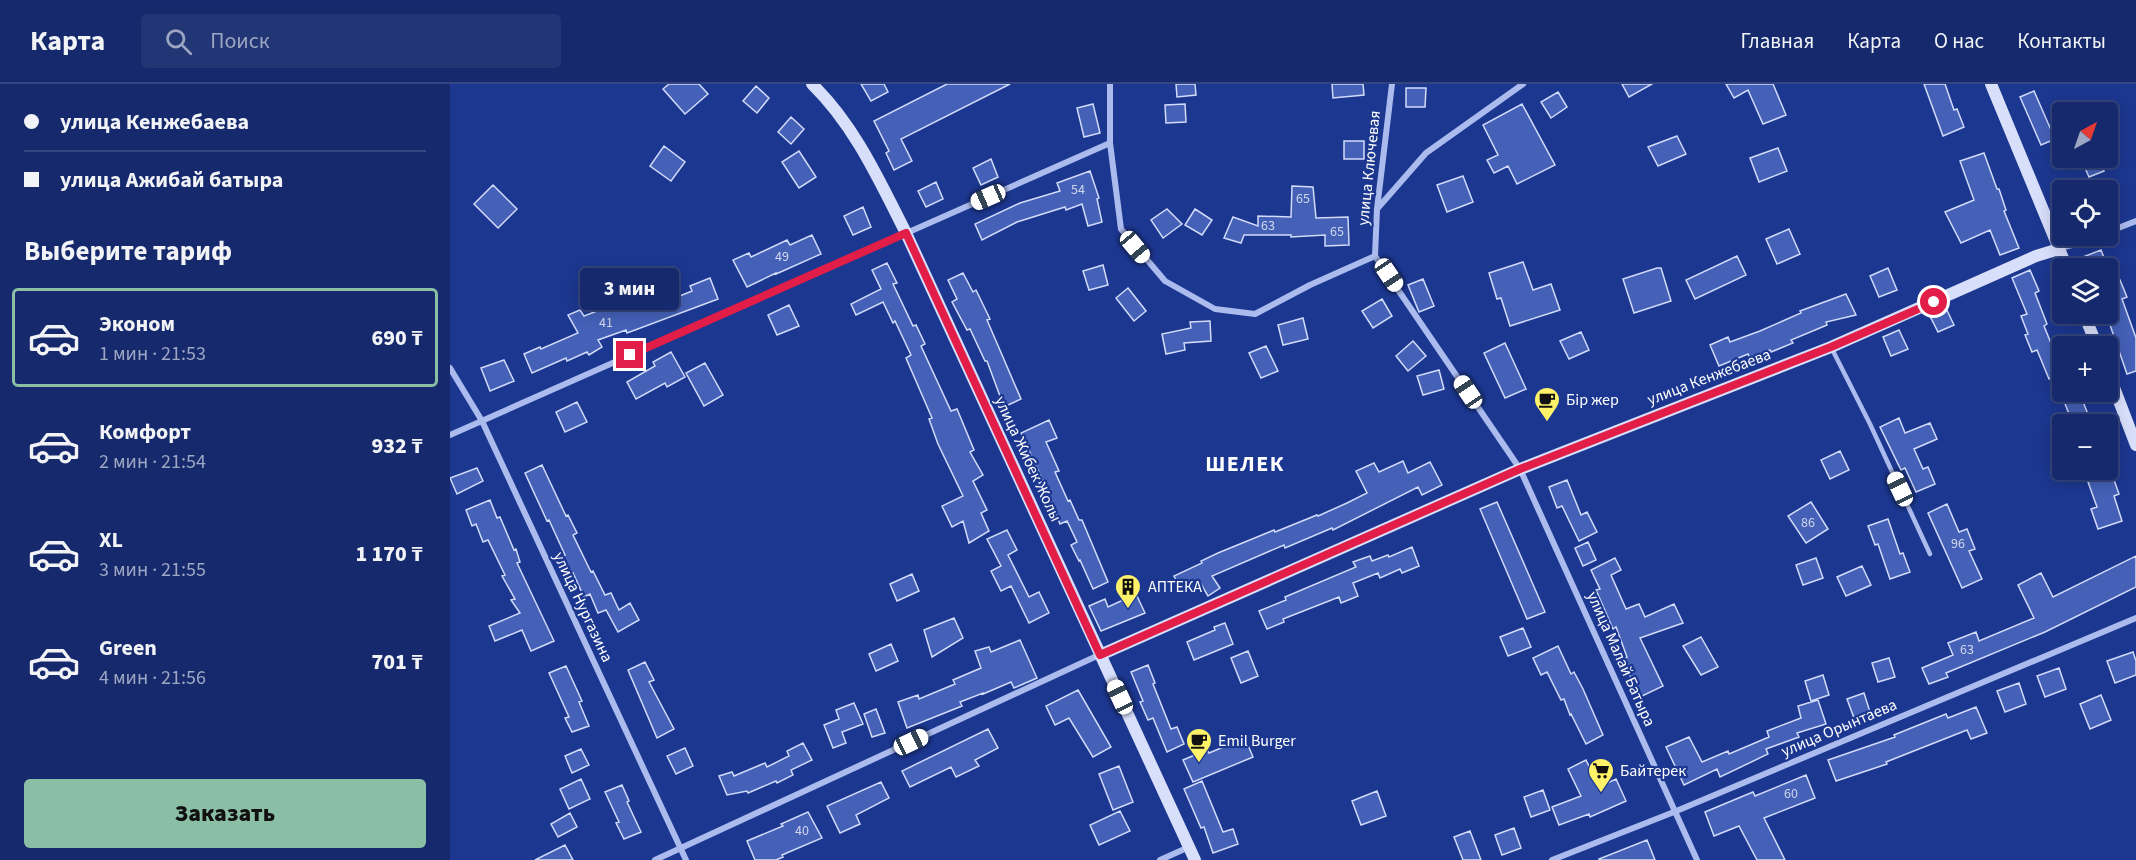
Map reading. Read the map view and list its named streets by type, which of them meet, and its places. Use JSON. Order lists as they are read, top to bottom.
{
  "streets": {
    "street": [
      "улица Ключевая",
      "улица Кенжебаева",
      "улица Жибек Жолы",
      "улица Нургазина",
      "улица Малай Батыра",
      "улица Орынтаева"
    ]
  },
  "crossings": [
    ["улица Кенжебаева", "улица Жибек Жолы"],
    ["улица Кенжебаева", "улица Малай Батыра"],
    ["улица Малай Батыра", "улица Орынтаева"]
  ],
  "districts": ["ШЕЛЕК"],
  "places": {
    "cafe": ["Бір жер", "Emil Burger"],
    "building": ["АПТЕКА"],
    "supermarket": ["Байтерек"]
  },
  "house_numbers": [
    "54",
    "65",
    "63",
    "65",
    "49",
    "41",
    "86",
    "96",
    "63",
    "60",
    "40"
  ],
  "north": "top right",
  "page": {
    "header": "Карта",
    "search": "Поиск",
    "nav": [
      "Главная",
      "Карта",
      "О нас",
      "Контакты"
    ],
    "banner": ["улица Кенжебаева", "улица Ажибай батыра"],
    "map_buttons": ["+", "−"],
    "heading": "Выберите тариф",
    "bubble": "3 мин",
    "list": [
      {
        "name": "Эконом",
        "note": "1 мин · 21:53",
        "value": "690 ₸"
      },
      {
        "name": "Комфорт",
        "note": "2 мин · 21:54",
        "value": "932 ₸"
      },
      {
        "name": "XL",
        "note": "3 мин · 21:55",
        "value": "1 170 ₸"
      },
      {
        "name": "Green",
        "note": "4 мин · 21:56",
        "value": "701 ₸"
      }
    ],
    "buttons": "Заказать"
  }
}
